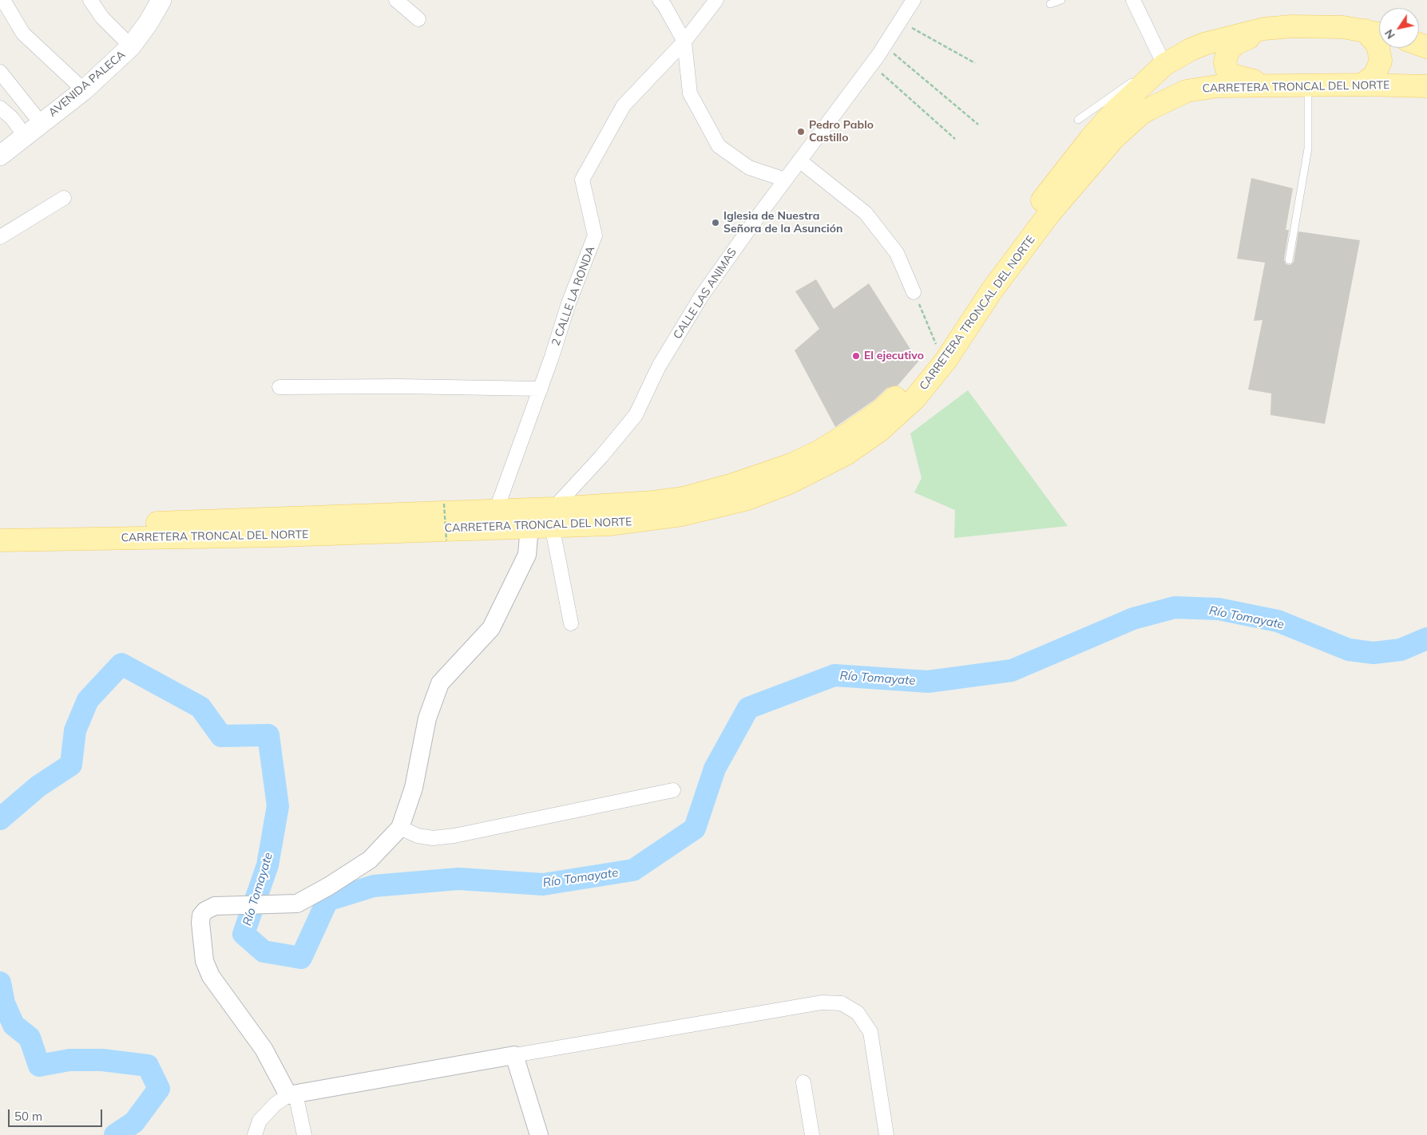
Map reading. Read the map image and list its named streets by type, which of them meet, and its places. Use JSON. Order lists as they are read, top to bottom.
{
  "streets": {
    "main road": ["AVENIDA PALECA", "CARRETERA TRONCAL DEL NORTE"],
    "street": ["CALLE LAS ANIMAS", "2 CALLE LA RONDA"]
  },
  "crossings": [
    ["CARRETERA TRONCAL DEL NORTE", "CALLE LAS ANIMAS"],
    ["CARRETERA TRONCAL DEL NORTE", "2 CALLE LA RONDA"]
  ],
  "water": ["Río Tomayate"],
  "places": ["Pedro Pablo Castillo", "Iglesia de Nuestra Señora de la Asunción", "El ejecutivo"],
  "scale_bar": "50 m",
  "north": "bottom left"
}
